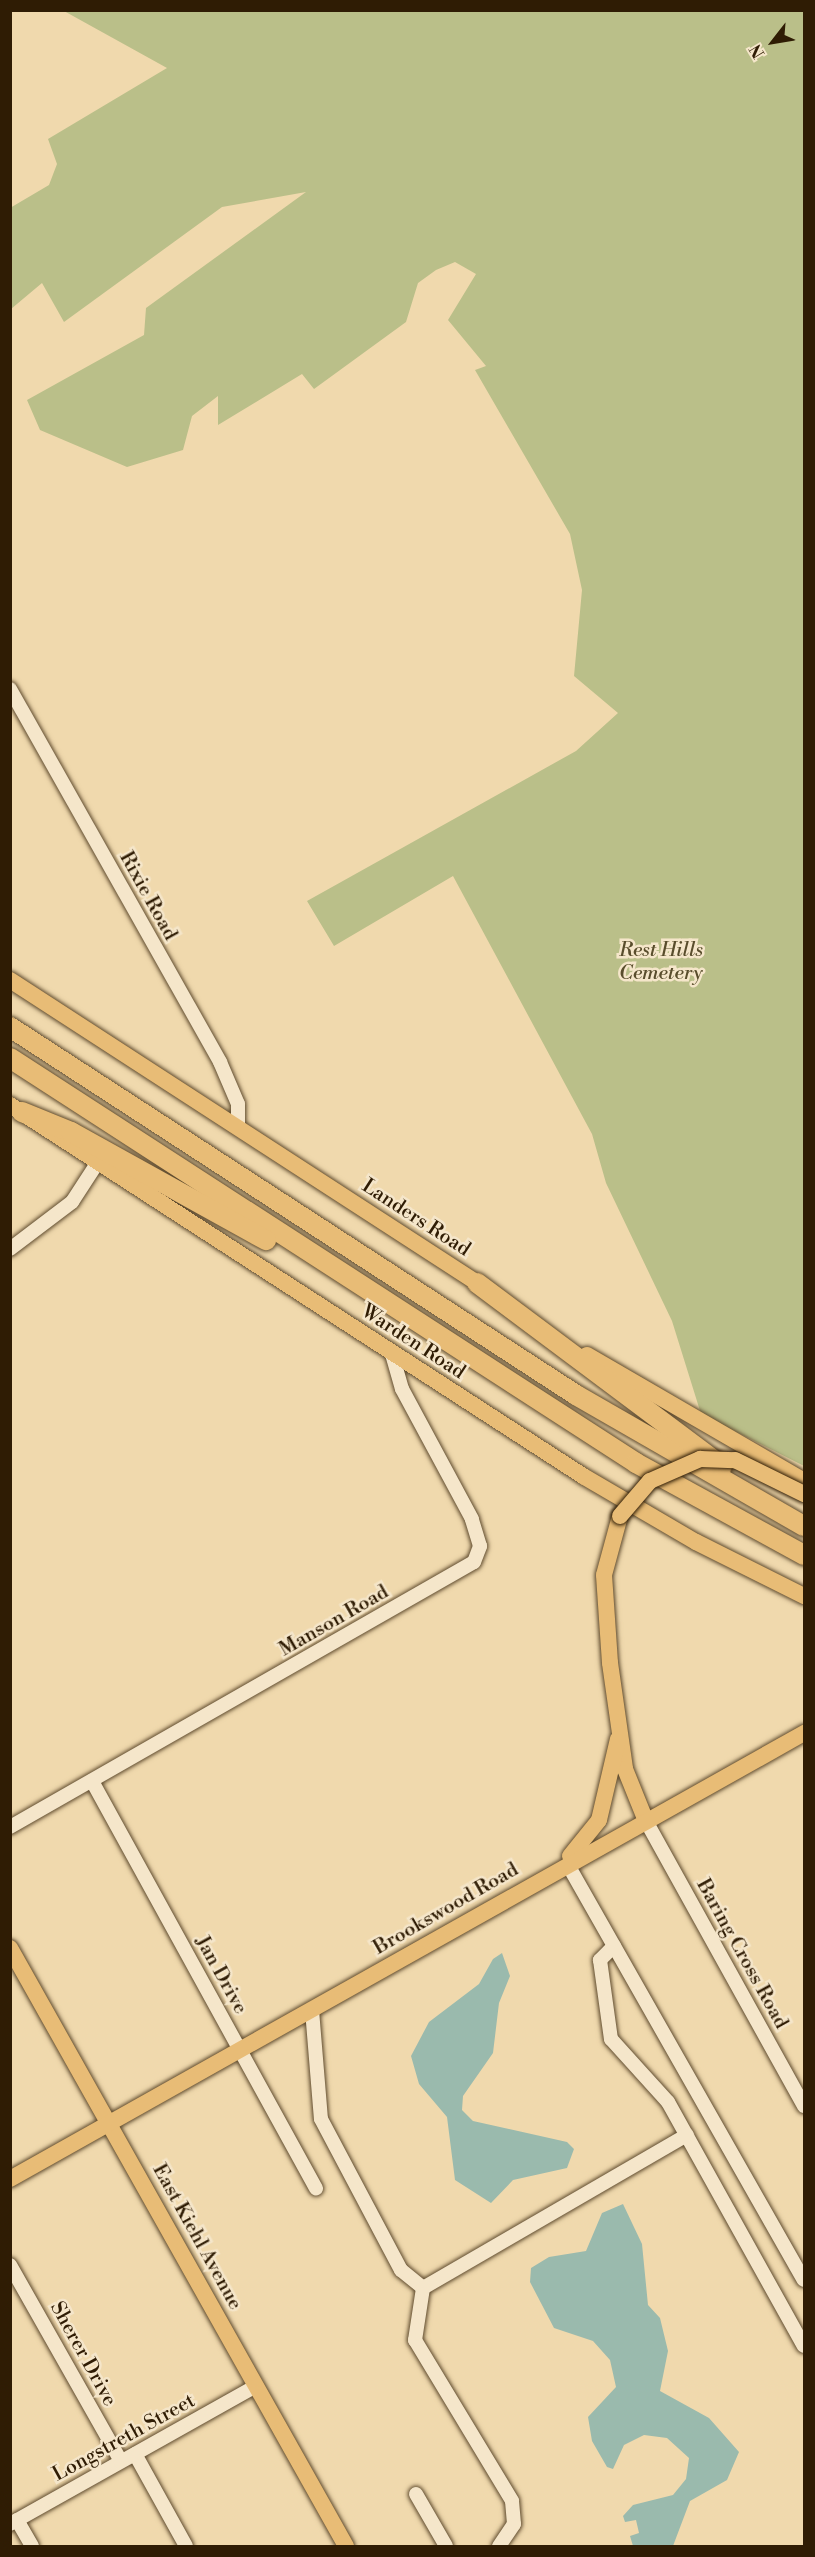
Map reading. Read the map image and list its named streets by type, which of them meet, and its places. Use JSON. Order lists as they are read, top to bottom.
{
  "streets": {
    "main road": [
      "Landers Road",
      "Warden Road",
      "Brookswood Road",
      "East Kiehl Avenue"
    ],
    "street": [
      "Rixie Road",
      "Manson Road",
      "Baring Cross Road",
      "Jan Drive",
      "Sherer Drive",
      "Longstreth Street"
    ]
  },
  "crossings": [
    ["Rixie Road", "Landers Road"],
    ["Warden Road", "Manson Road"],
    ["Manson Road", "Jan Drive"],
    ["Brookswood Road", "Baring Cross Road"],
    ["Brookswood Road", "Jan Drive"],
    ["Brookswood Road", "East Kiehl Avenue"],
    ["East Kiehl Avenue", "Longstreth Street"],
    ["Sherer Drive", "Longstreth Street"]
  ],
  "parks": ["Rest Hills Cemetery"],
  "north": "bottom left"
}
